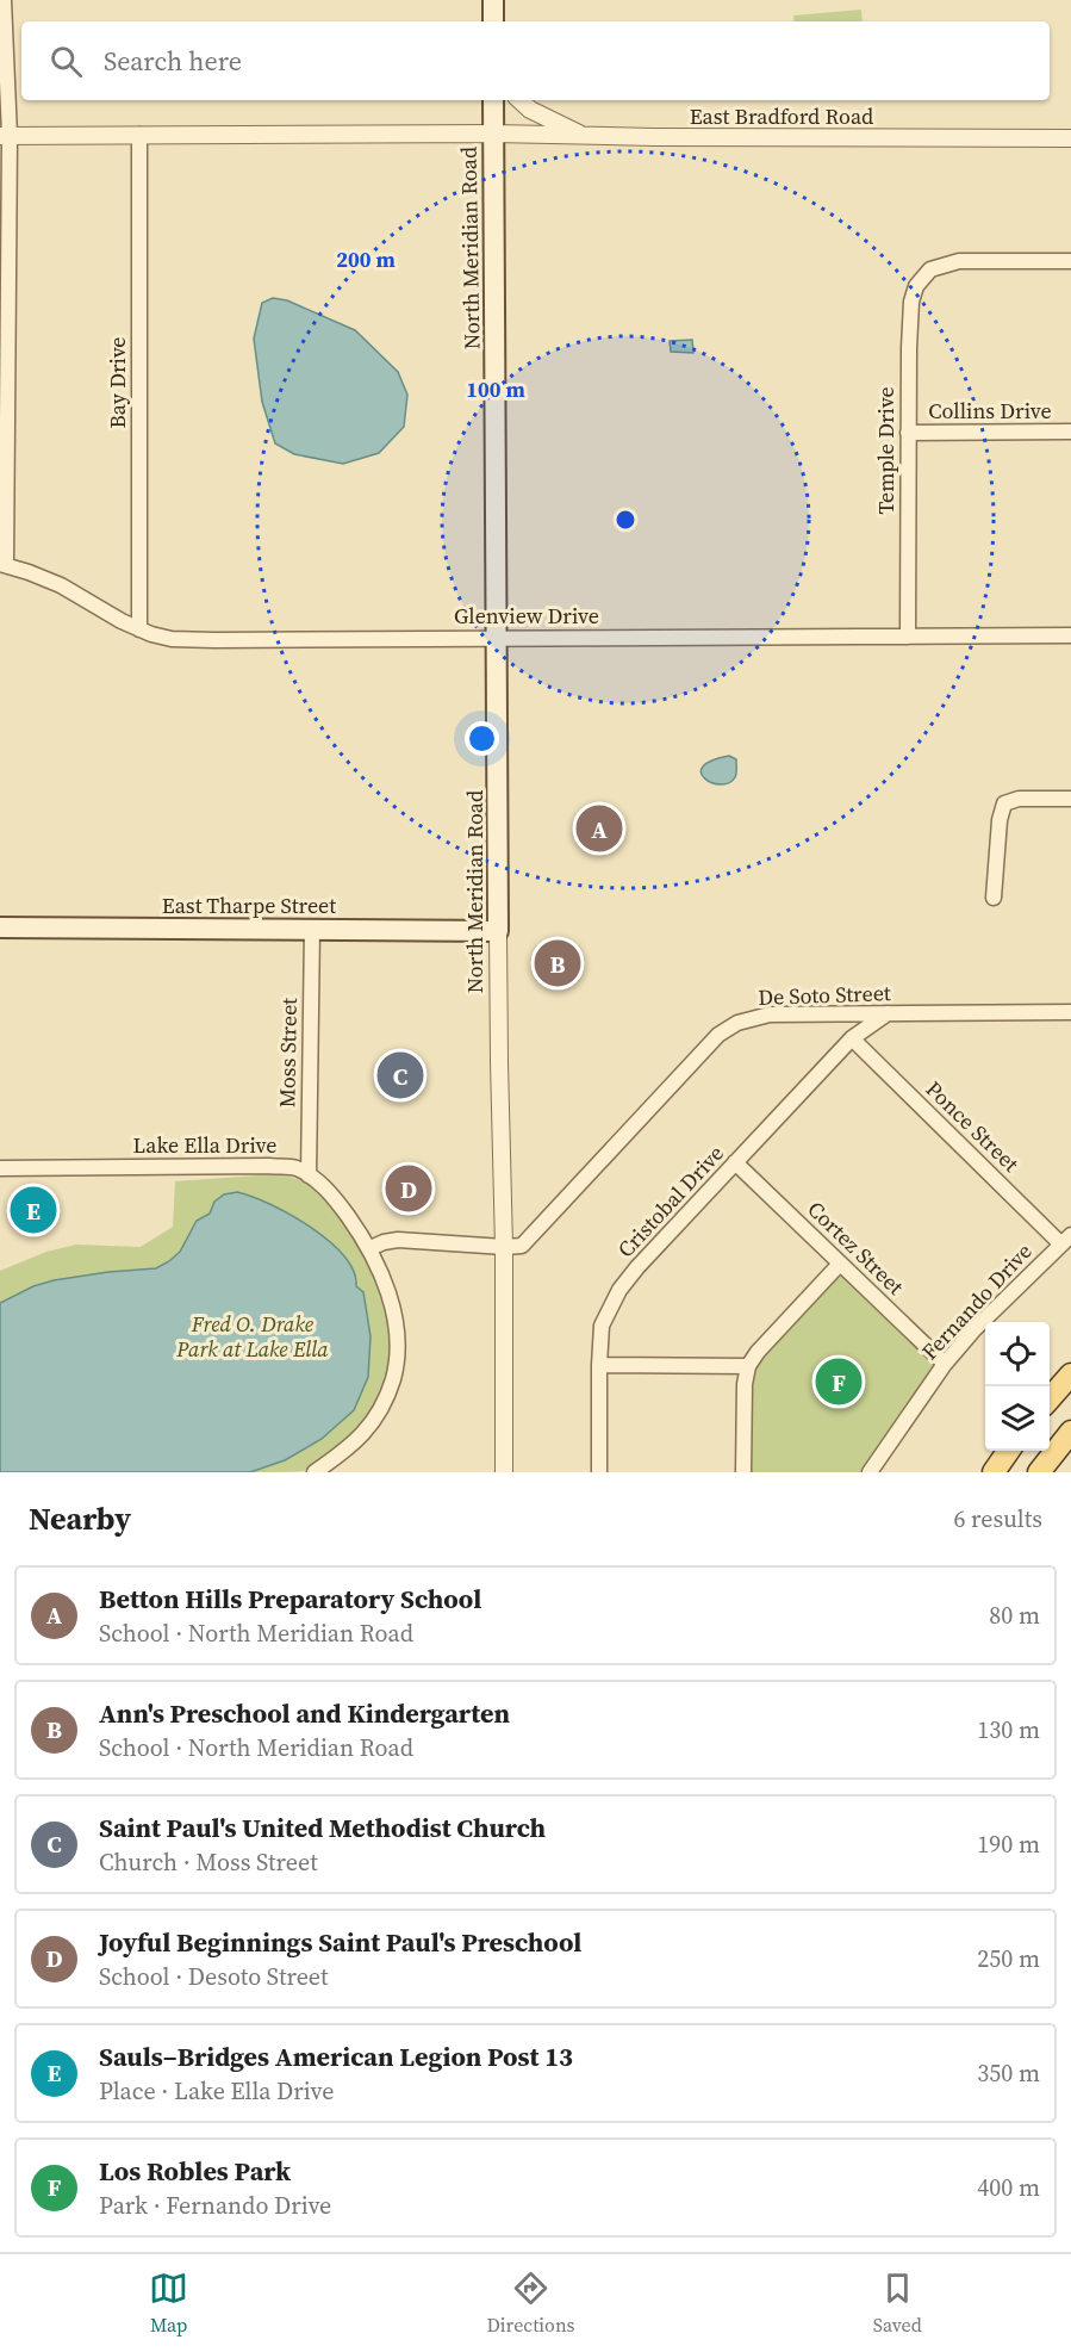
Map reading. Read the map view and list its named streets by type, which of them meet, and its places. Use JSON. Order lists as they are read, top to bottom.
{
  "streets": {
    "main road": ["North Meridian Road", "East Tharpe Street"],
    "street": [
      "East Bradford Road",
      "Bay Drive",
      "Collins Drive",
      "Temple Drive",
      "Glenview Drive",
      "De Soto Street",
      "Moss Street",
      "Ponce Street",
      "Lake Ella Drive",
      "Cristobal Drive",
      "Cortez Street",
      "Fernando Drive"
    ]
  },
  "crossings": [
    ["East Bradford Road", "North Meridian Road"],
    ["East Bradford Road", "Bay Drive"],
    ["North Meridian Road", "Glenview Drive"],
    ["North Meridian Road", "East Tharpe Street"],
    ["North Meridian Road", "De Soto Street"],
    ["Bay Drive", "Glenview Drive"],
    ["Collins Drive", "Temple Drive"],
    ["Temple Drive", "Glenview Drive"],
    ["East Tharpe Street", "Moss Street"],
    ["De Soto Street", "Cristobal Drive"],
    ["Moss Street", "Lake Ella Drive"],
    ["Ponce Street", "Cristobal Drive"],
    ["Ponce Street", "Fernando Drive"],
    ["Cristobal Drive", "Cortez Street"],
    ["Cortez Street", "Fernando Drive"]
  ],
  "parks": ["Fred O. Drake Park at Lake Ella"],
  "page": {
    "search": "Search here",
    "pins": [
      "A",
      "B",
      "C",
      "D",
      "E",
      "F"
    ],
    "heading": ["Nearby", "6 results"],
    "list": [
      {
        "mark": "A",
        "name": "Betton Hills Preparatory School",
        "note": "School · North Meridian Road",
        "value": "80 m"
      },
      {
        "mark": "B",
        "name": "Ann's Preschool and Kindergarten",
        "note": "School · North Meridian Road",
        "value": "130 m"
      },
      {
        "mark": "C",
        "name": "Saint Paul's United Methodist Church",
        "note": "Church · Moss Street",
        "value": "190 m"
      },
      {
        "mark": "D",
        "name": "Joyful Beginnings Saint Paul's Preschool",
        "note": "School · Desoto Street",
        "value": "250 m"
      },
      {
        "mark": "E",
        "name": "Sauls–Bridges American Legion Post 13",
        "note": "Place · Lake Ella Drive",
        "value": "350 m"
      },
      {
        "mark": "F",
        "name": "Los Robles Park",
        "note": "Park · Fernando Drive",
        "value": "400 m"
      }
    ],
    "nav": ["Map", "Directions", "Saved"]
  },
  "rings": ["200 m", "100 m"]
}
